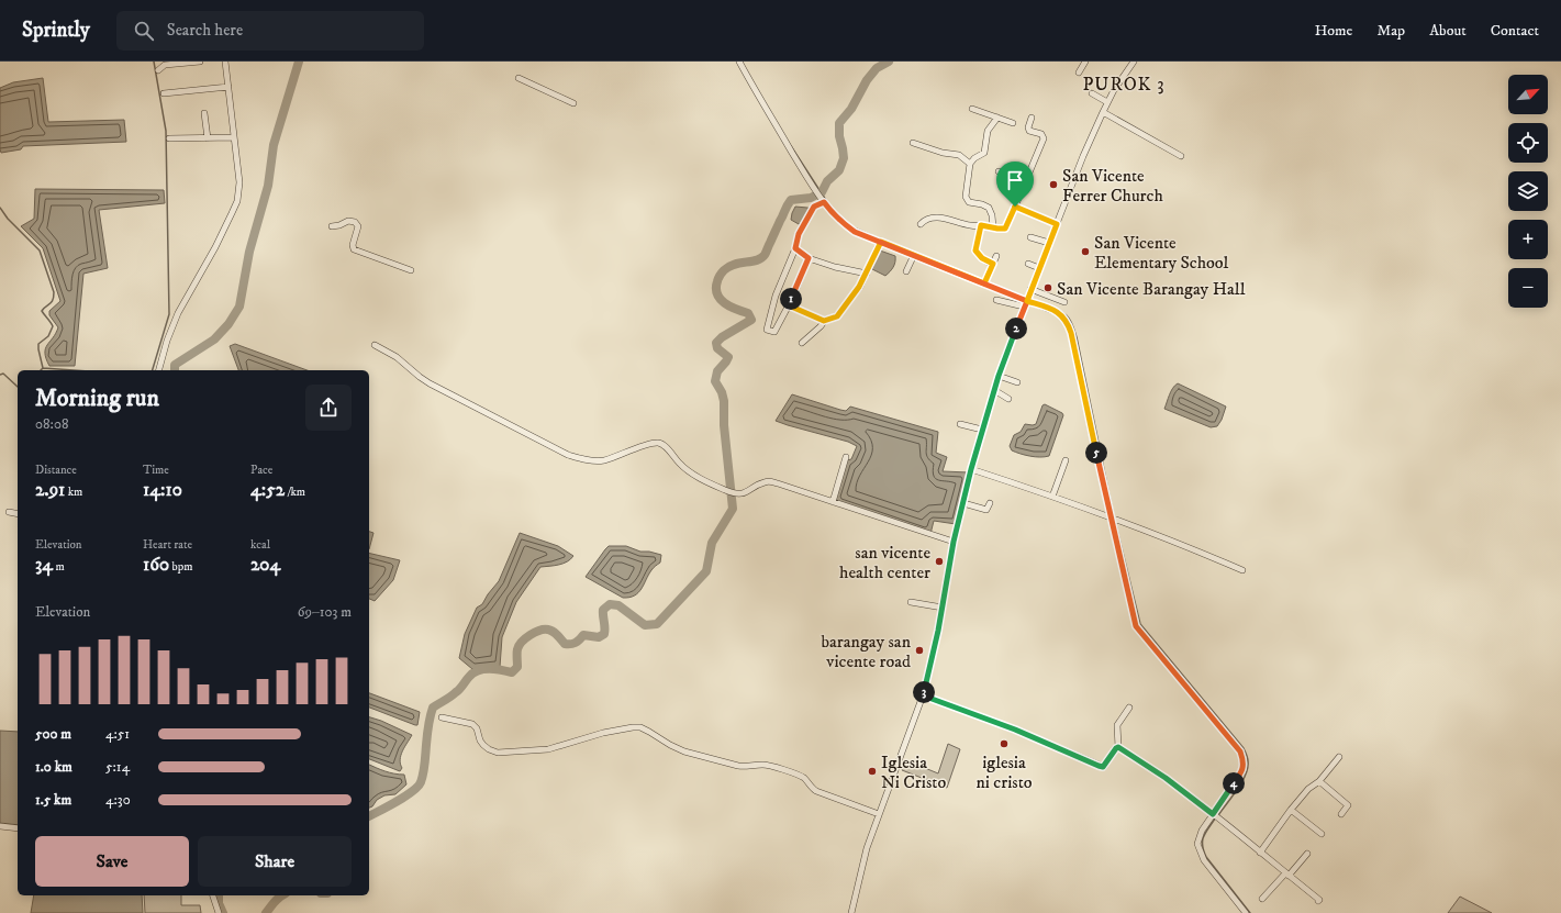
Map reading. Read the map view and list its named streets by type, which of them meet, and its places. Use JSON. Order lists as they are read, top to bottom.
{
  "districts": ["PUROK 3"],
  "places": [
    "San Vicente Ferrer Church",
    "San Vicente Elementary School",
    "San Vicente Barangay Hall",
    "san vicente health center",
    "barangay san vicente road",
    "iglesia ni cristo",
    "Iglesia Ni Cristo"
  ],
  "north": "top right",
  "page": {
    "header": "Sprintly",
    "search": "Search here",
    "nav": [
      "Home",
      "Map",
      "About",
      "Contact"
    ],
    "map_buttons": ["+", "−"],
    "pins": [
      "1",
      "2",
      "5",
      "3",
      "4"
    ],
    "heading": ["Morning run", "08:08"],
    "stats": [
      ["Distance", "2.91 km"],
      ["Time", "14:10"],
      ["Pace", "4:52 /km"],
      ["Elevation", "34 m"],
      ["Heart rate", "160 bpm"],
      ["kcal", "204"]
    ],
    "chart": ["Elevation", "69–103 m"],
    "list": [
      {
        "name": "500 m",
        "note": "4:51"
      },
      {
        "name": "1.0 km",
        "note": "5:14"
      },
      {
        "name": "1.5 km",
        "note": "4:30"
      }
    ],
    "buttons": ["Save", "Share"]
  }
}
